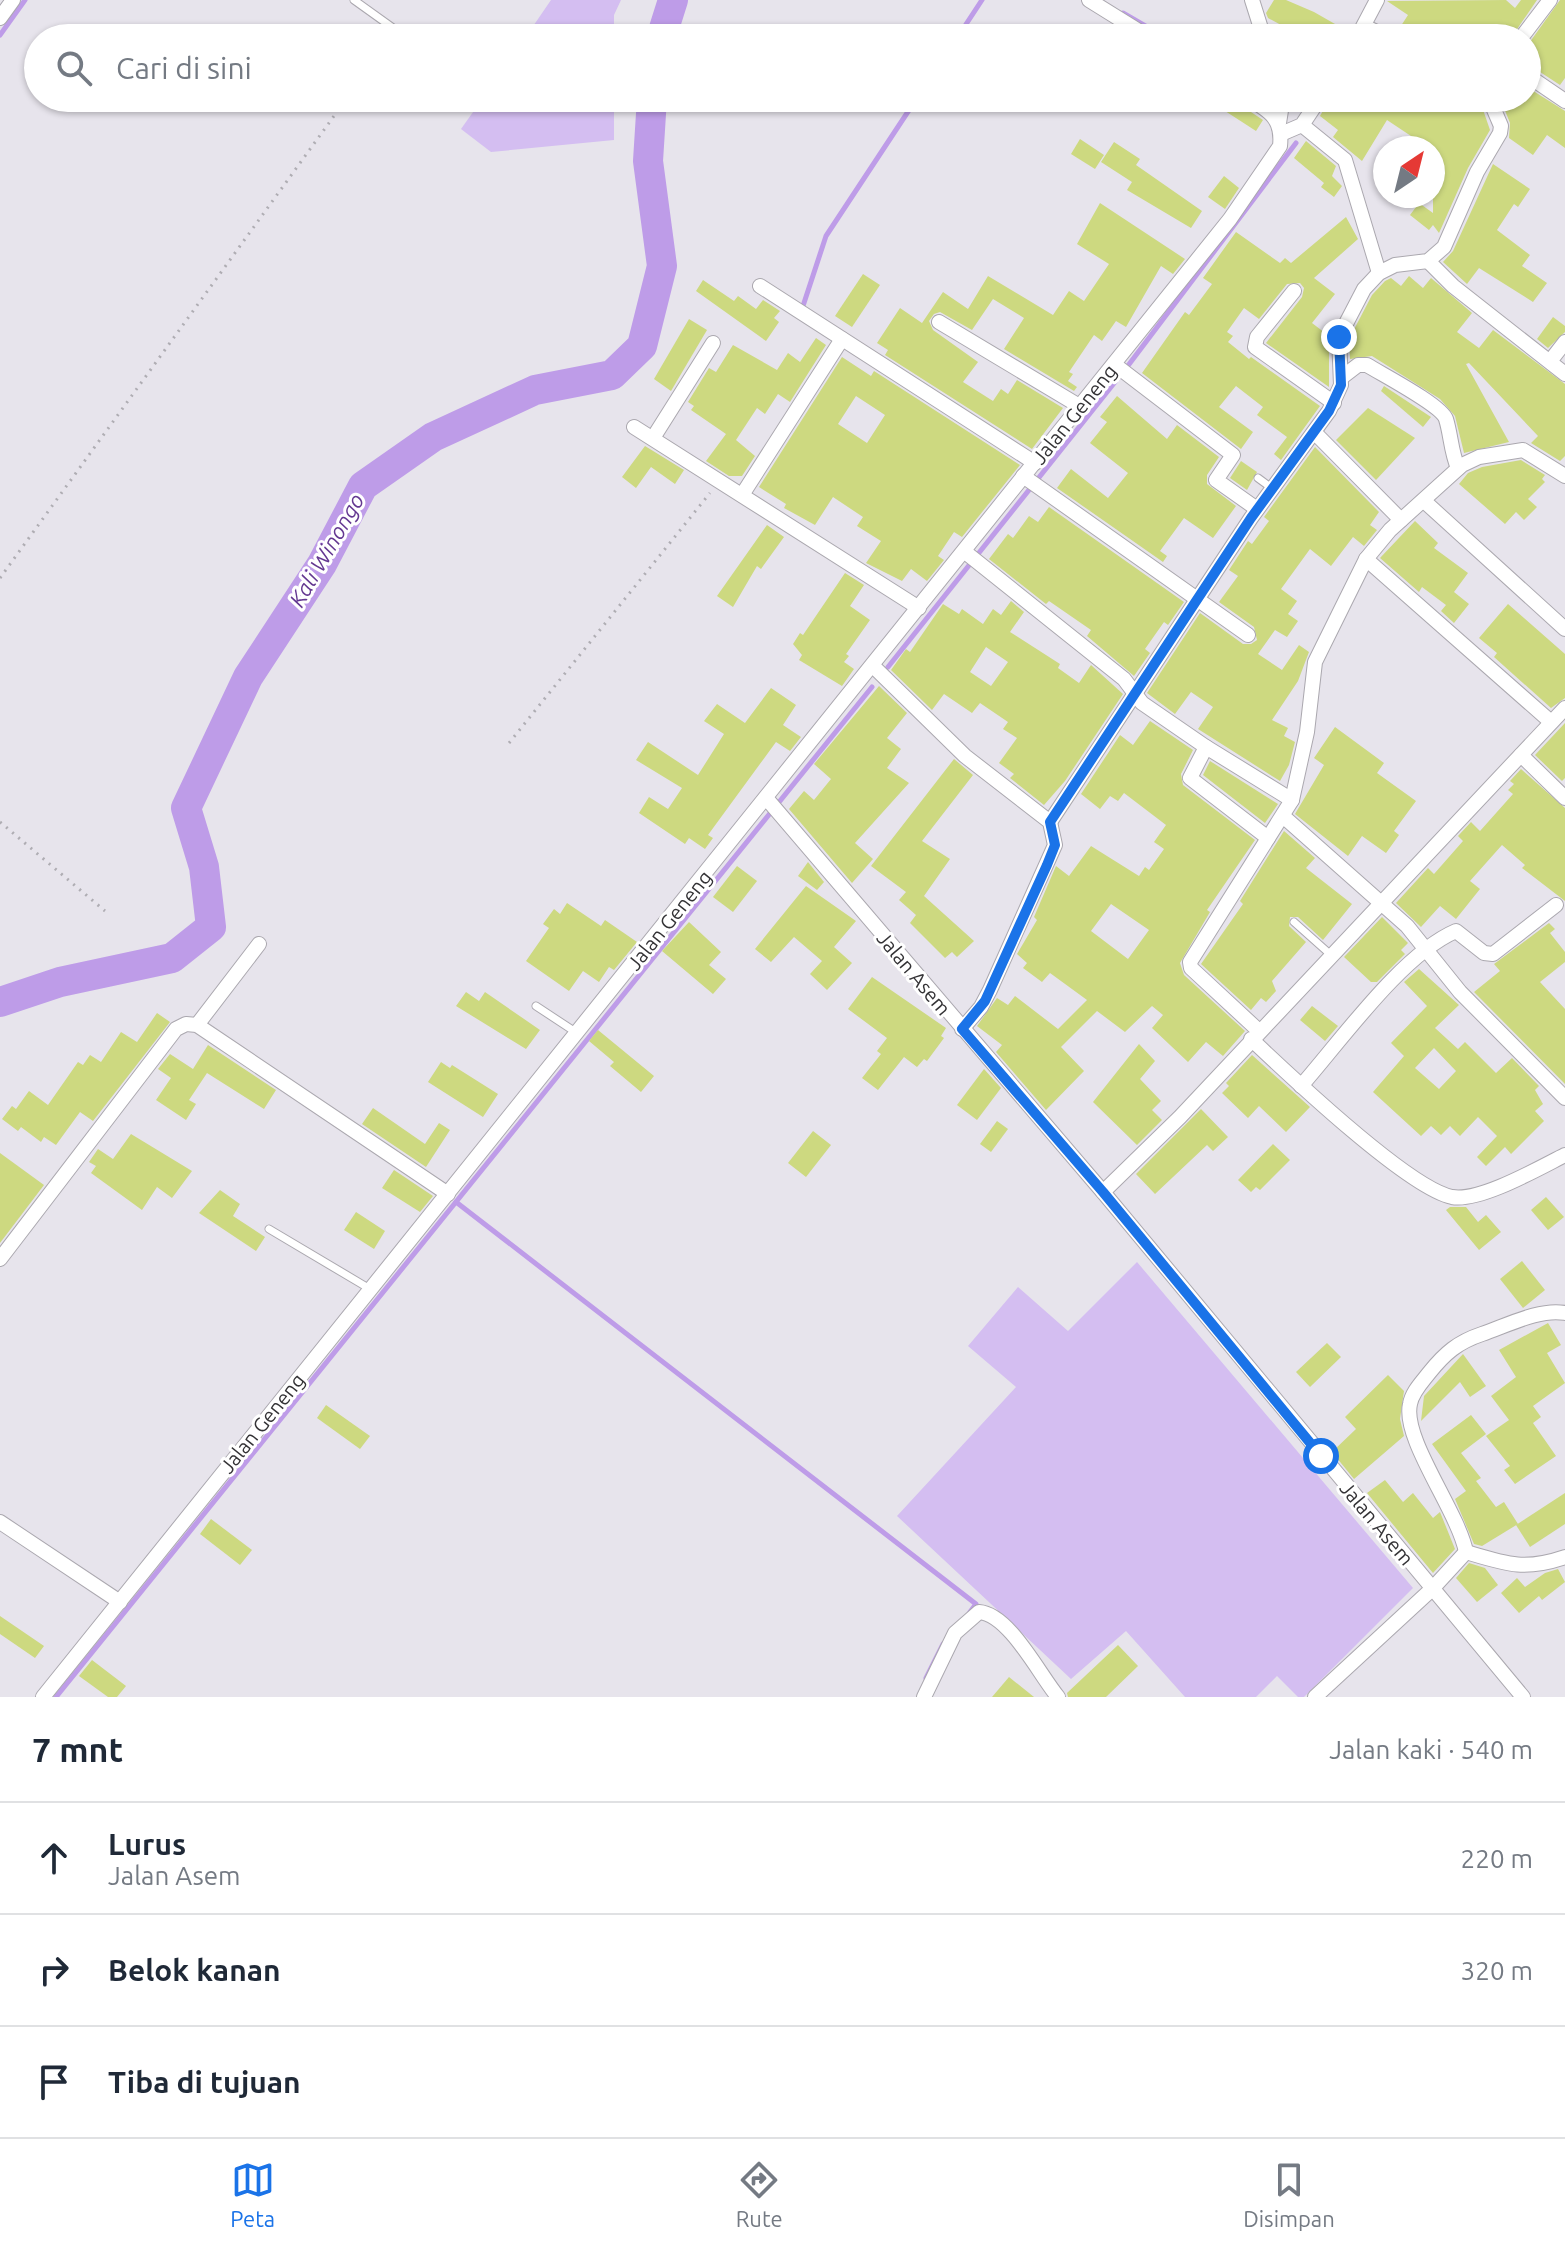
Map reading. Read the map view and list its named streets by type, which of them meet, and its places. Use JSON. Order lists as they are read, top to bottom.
{
  "streets": {
    "street": ["Jalan Geneng", "Jalan Asem"]
  },
  "crossings": [
    ["Jalan Geneng", "Jalan Asem"]
  ],
  "water": ["Kali Winongo"],
  "north": "top right",
  "page": {
    "search": "Cari di sini",
    "heading": ["7 mnt", "Jalan kaki · 540 m"],
    "list": [
      ["Lurus", "Jalan Asem", "220 m"],
      ["Belok kanan", "320 m"],
      "Tiba di tujuan"
    ],
    "nav": ["Peta", "Rute", "Disimpan"]
  }
}
